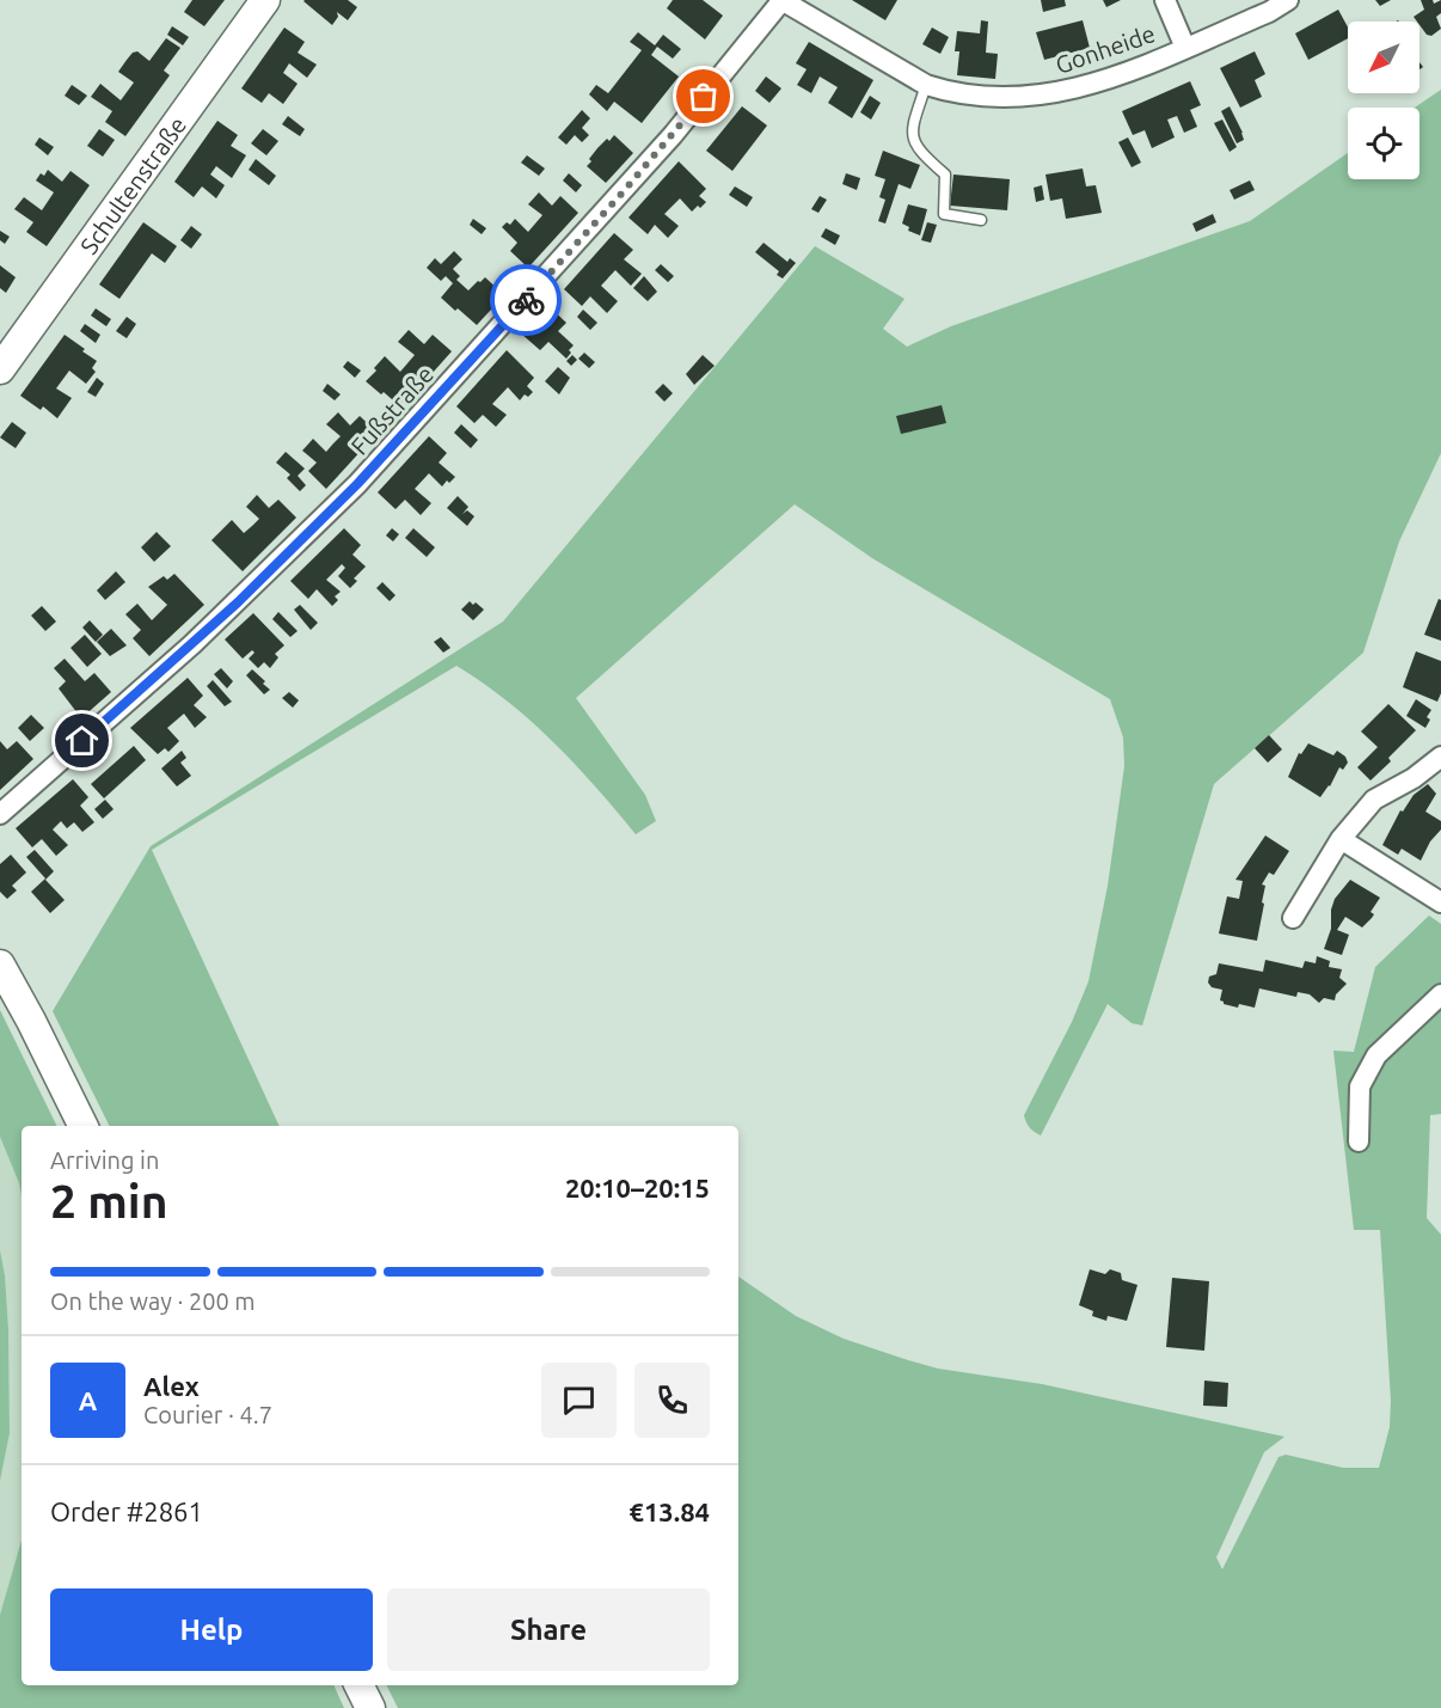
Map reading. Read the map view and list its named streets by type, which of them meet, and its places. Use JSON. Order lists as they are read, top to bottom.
{
  "streets": {
    "main road": ["Schultenstraße"],
    "street": ["Gonheide", "Fußstraße"]
  },
  "crossings": [
    ["Gonheide", "Fußstraße"]
  ],
  "north": "bottom left",
  "page": {
    "heading": ["2 min", "Arriving in", "20:10–20:15"],
    "panel": [
      "Alex",
      "Courier · 4.7",
      "Order #2861",
      "€13.84"
    ],
    "bar": "On the way · 200 m",
    "round": "A",
    "buttons": ["Help", "Share"]
  }
}
